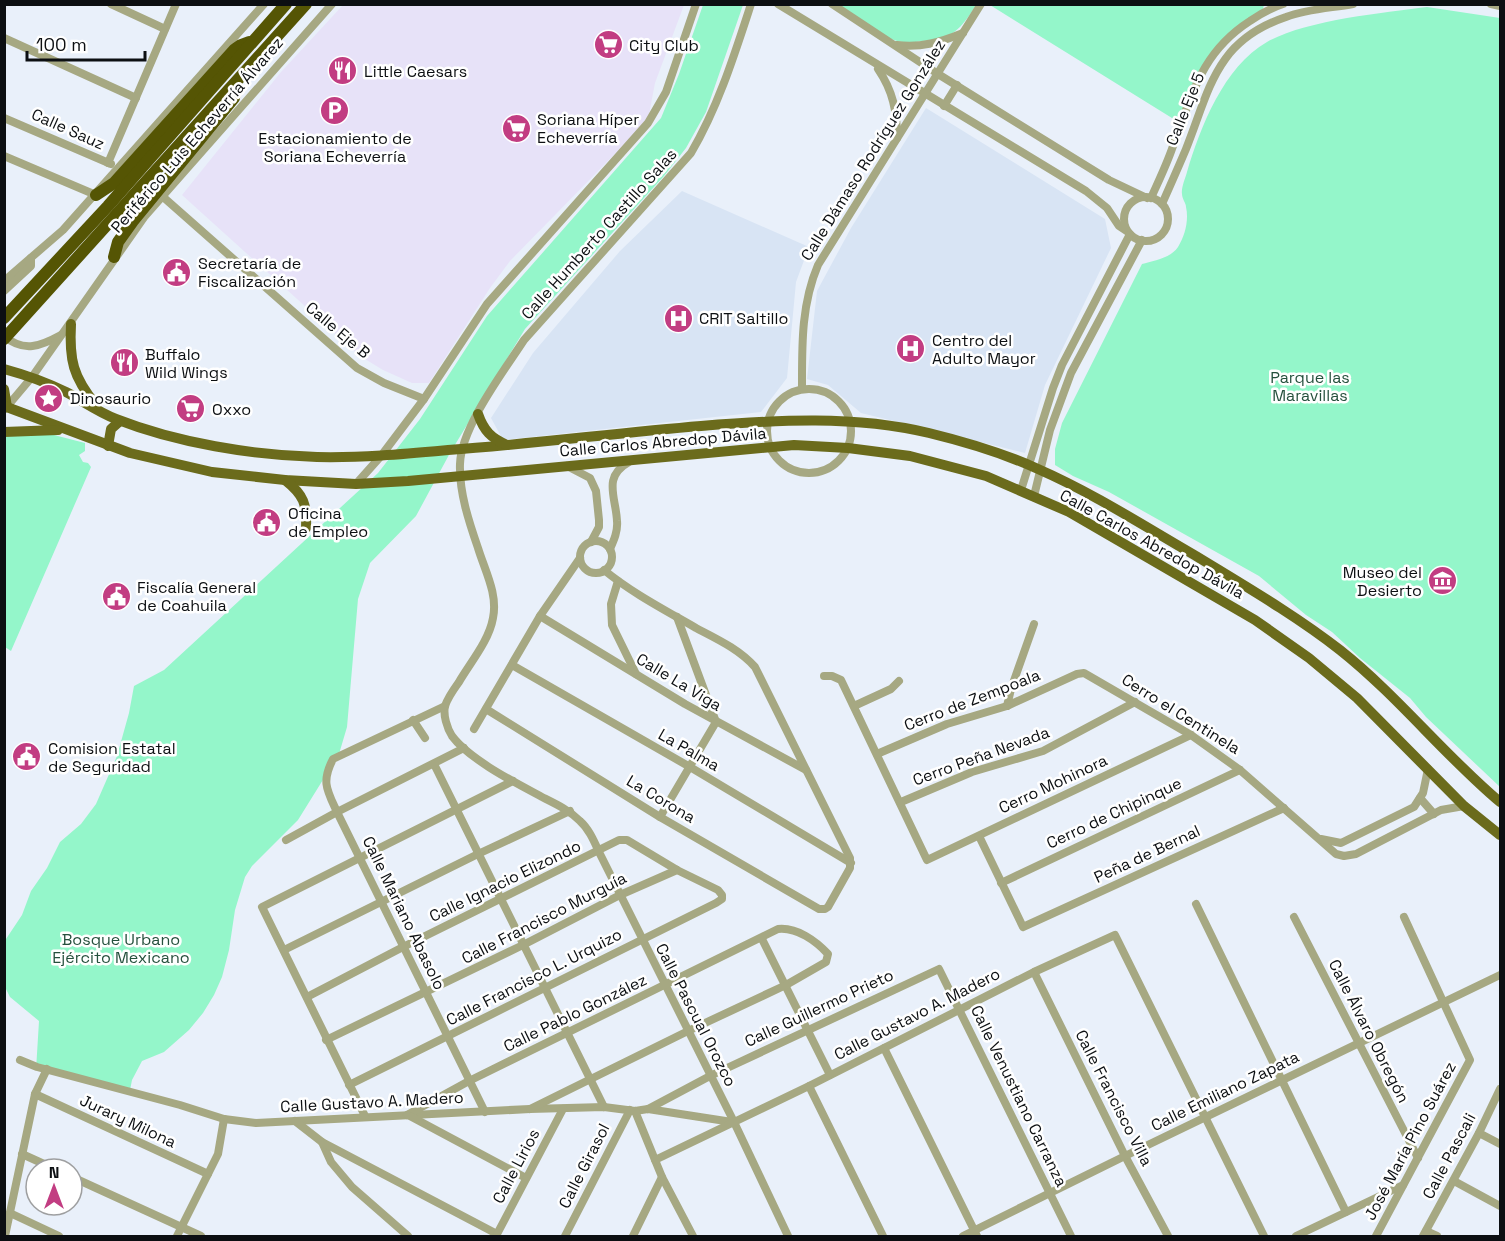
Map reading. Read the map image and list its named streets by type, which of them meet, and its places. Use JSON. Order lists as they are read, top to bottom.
{
  "streets": {
    "highway": ["Periférico Luis Echeverría Álvarez"],
    "main road": ["Calle Carlos Abredop Dávila"],
    "street": [
      "Calle Eje 5",
      "Calle Sauz",
      "Calle Dámaso Rodríguez González",
      "Calle Humberto Castillo Salas",
      "Calle Eje B",
      "Calle La Viga",
      "Cerro de Zempoala",
      "Cerro el Centinela",
      "La Palma",
      "Cerro Peña Nevada",
      "Cerro Mohinora",
      "La Corona",
      "Cerro de Chipinque",
      "Peña de Bernal",
      "Calle Ignacio Elizondo",
      "Calle Mariano Abasolo",
      "Calle Francisco Murguía",
      "Calle Francisco L. Urquizo",
      "Calle Guillermo Prieto",
      "Calle Pablo González",
      "Calle Gustavo A. Madero",
      "Calle Pascual Orozco",
      "Calle Álvaro Obregón",
      "Calle Emiliano Zapata",
      "Calle Venustiano Carranza",
      "Calle Francisco Villa",
      "Jurary Milona",
      "José María Pino Suárez",
      "Calle Pascali",
      "Calle Lirios",
      "Calle Girasol"
    ]
  },
  "crossings": [
    ["Periférico Luis Echeverría Álvarez", "Calle Eje B"],
    ["Periférico Luis Echeverría Álvarez", "Calle Carlos Abredop Dávila"],
    ["Calle Humberto Castillo Salas", "Calle Carlos Abredop Dávila"],
    ["Cerro de Zempoala", "Cerro el Centinela"],
    ["Cerro el Centinela", "Cerro Peña Nevada"],
    ["Cerro el Centinela", "Cerro Mohinora"],
    ["Cerro el Centinela", "Cerro de Chipinque"],
    ["Cerro el Centinela", "Peña de Bernal"],
    ["La Palma", "La Corona"],
    ["Cerro Peña Nevada", "Cerro Mohinora"],
    ["Cerro de Chipinque", "Peña de Bernal"],
    ["Calle Ignacio Elizondo", "Calle Mariano Abasolo"],
    ["Calle Ignacio Elizondo", "Calle Francisco Murguía"],
    ["Calle Ignacio Elizondo", "Calle Francisco L. Urquizo"],
    ["Calle Ignacio Elizondo", "Calle Pascual Orozco"],
    ["Calle Mariano Abasolo", "Calle Francisco Murguía"],
    ["Calle Mariano Abasolo", "Calle Francisco L. Urquizo"],
    ["Calle Mariano Abasolo", "Calle Pablo González"],
    ["Calle Mariano Abasolo", "Calle Gustavo A. Madero"],
    ["Calle Francisco Murguía", "Calle Francisco L. Urquizo"],
    ["Calle Francisco Murguía", "Calle Pascual Orozco"],
    ["Calle Francisco L. Urquizo", "Calle Pascual Orozco"],
    ["Calle Guillermo Prieto", "Calle Gustavo A. Madero"],
    ["Calle Guillermo Prieto", "Calle Pascual Orozco"],
    ["Calle Guillermo Prieto", "Calle Venustiano Carranza"],
    ["Calle Pablo González", "Calle Gustavo A. Madero"],
    ["Calle Pablo González", "Calle Pascual Orozco"],
    ["Calle Gustavo A. Madero", "Calle Pascual Orozco"],
    ["Calle Gustavo A. Madero", "Calle Emiliano Zapata"],
    ["Calle Gustavo A. Madero", "Calle Venustiano Carranza"],
    ["Calle Gustavo A. Madero", "Calle Francisco Villa"],
    ["Calle Gustavo A. Madero", "Calle Lirios"],
    ["Calle Gustavo A. Madero", "Calle Girasol"],
    ["Calle Álvaro Obregón", "Calle Emiliano Zapata"],
    ["Calle Álvaro Obregón", "José María Pino Suárez"],
    ["Calle Emiliano Zapata", "Calle Venustiano Carranza"],
    ["Calle Emiliano Zapata", "Calle Francisco Villa"],
    ["Calle Emiliano Zapata", "José María Pino Suárez"]
  ],
  "parks": ["Parque las Maravillas", "Bosque Urbano Ejército Mexicano"],
  "places": {
    "supermarket": ["City Club", "Soriana Híper Echeverría", "Oxxo"],
    "restaurant": ["Little Caesars", "Buffalo Wild Wings"],
    "parking": ["Estacionamiento de Soriana Echeverría"],
    "public building": [
      "Secretaría de Fiscalización",
      "Oficina de Empleo",
      "Fiscalía General de Coahuila",
      "Comision Estatal de Seguridad"
    ],
    "hospital": ["CRIT Saltillo", "Centro del Adulto Mayor"],
    "place": ["Dinosaurio"],
    "museum": ["Museo del Desierto"]
  },
  "scale_bar": "100 m",
  "north": "top"
}
